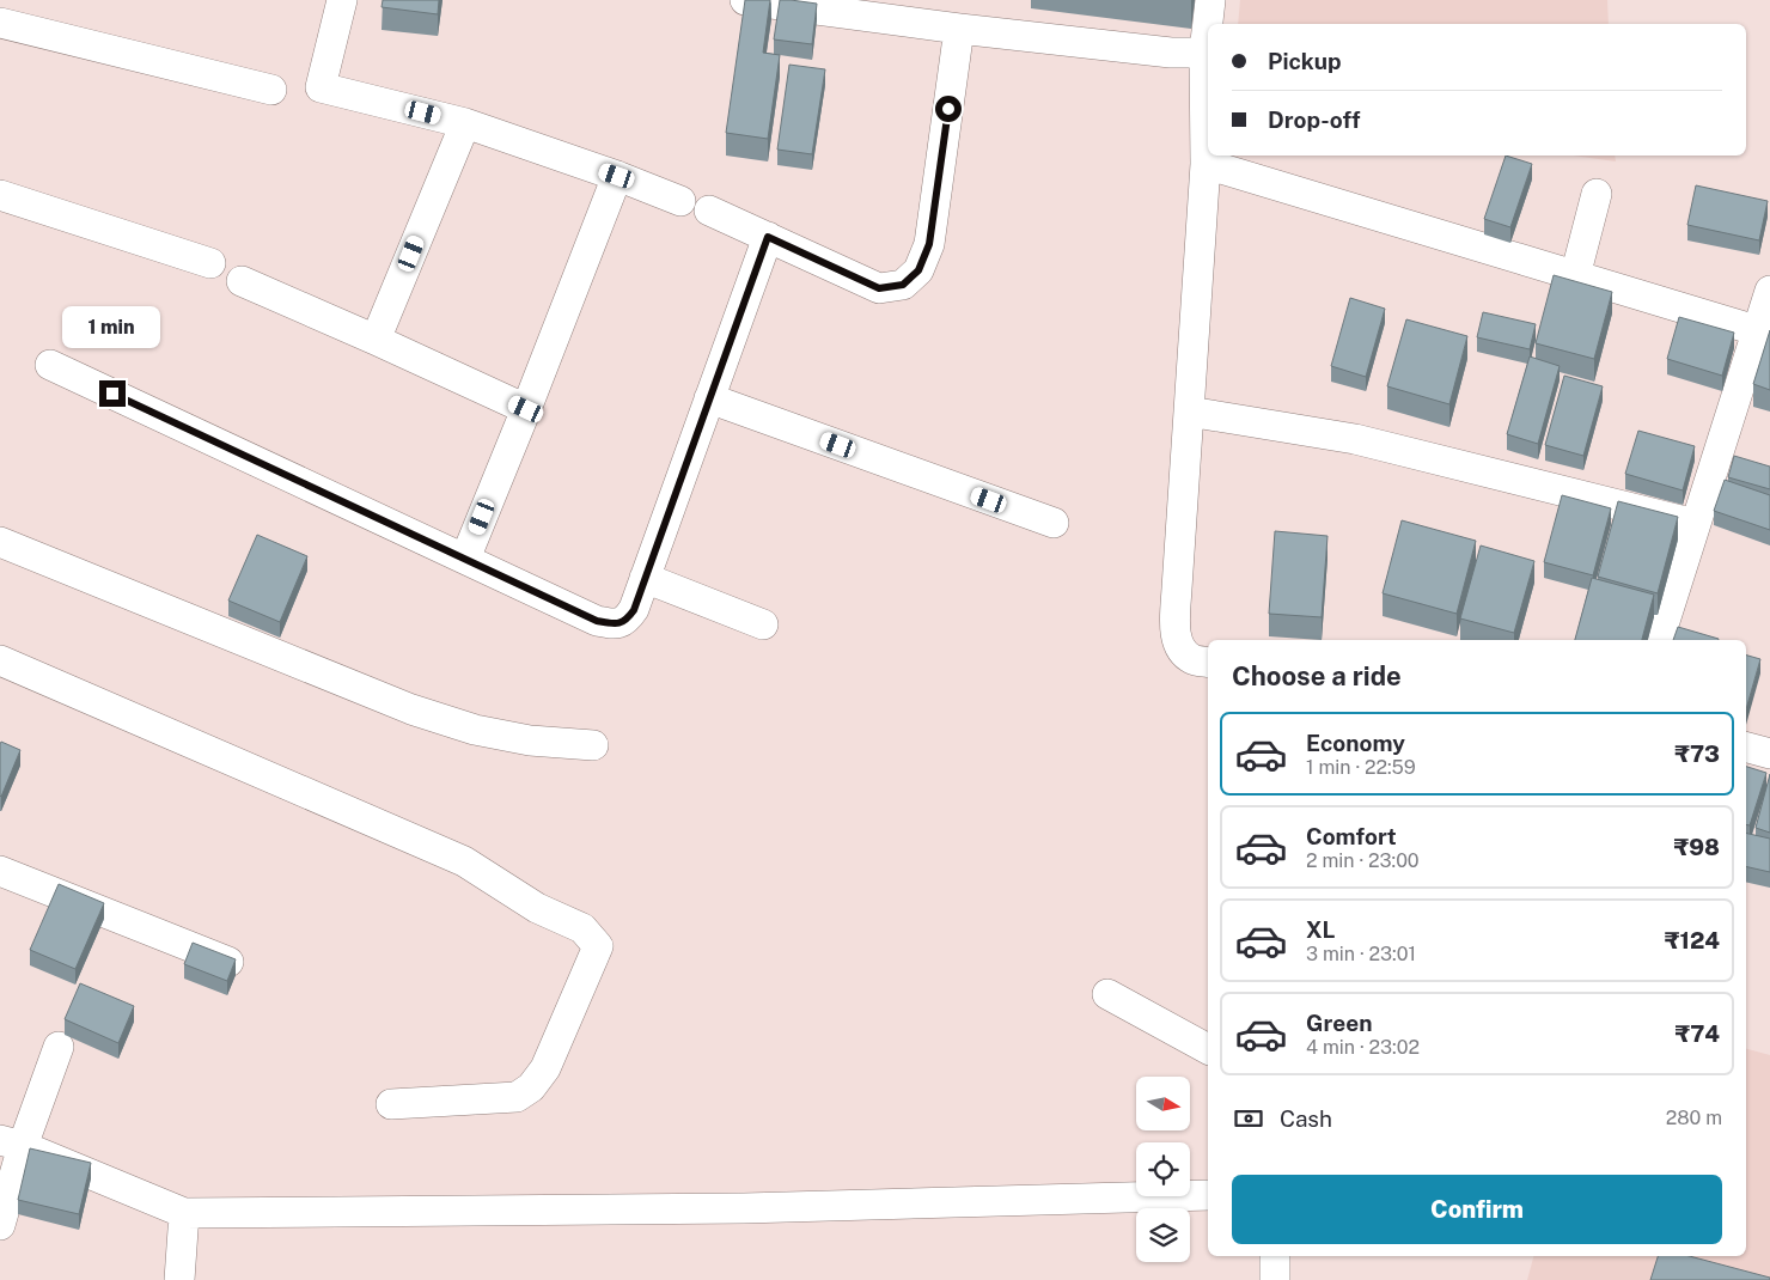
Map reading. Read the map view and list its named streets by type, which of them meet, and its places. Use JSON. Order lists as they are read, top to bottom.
{
  "north": "right",
  "page": {
    "banner": ["Pickup", "Drop-off"],
    "bubble": "1 min",
    "heading": "Choose a ride",
    "list": [
      {
        "name": "Economy",
        "note": "1 min · 22:59",
        "value": "₹73"
      },
      {
        "name": "Comfort",
        "note": "2 min · 23:00",
        "value": "₹98"
      },
      {
        "name": "XL",
        "note": "3 min · 23:01",
        "value": "₹124"
      },
      {
        "name": "Green",
        "note": "4 min · 23:02",
        "value": "₹74"
      }
    ],
    "pay": ["Cash", "280 m"],
    "buttons": "Confirm"
  }
}
